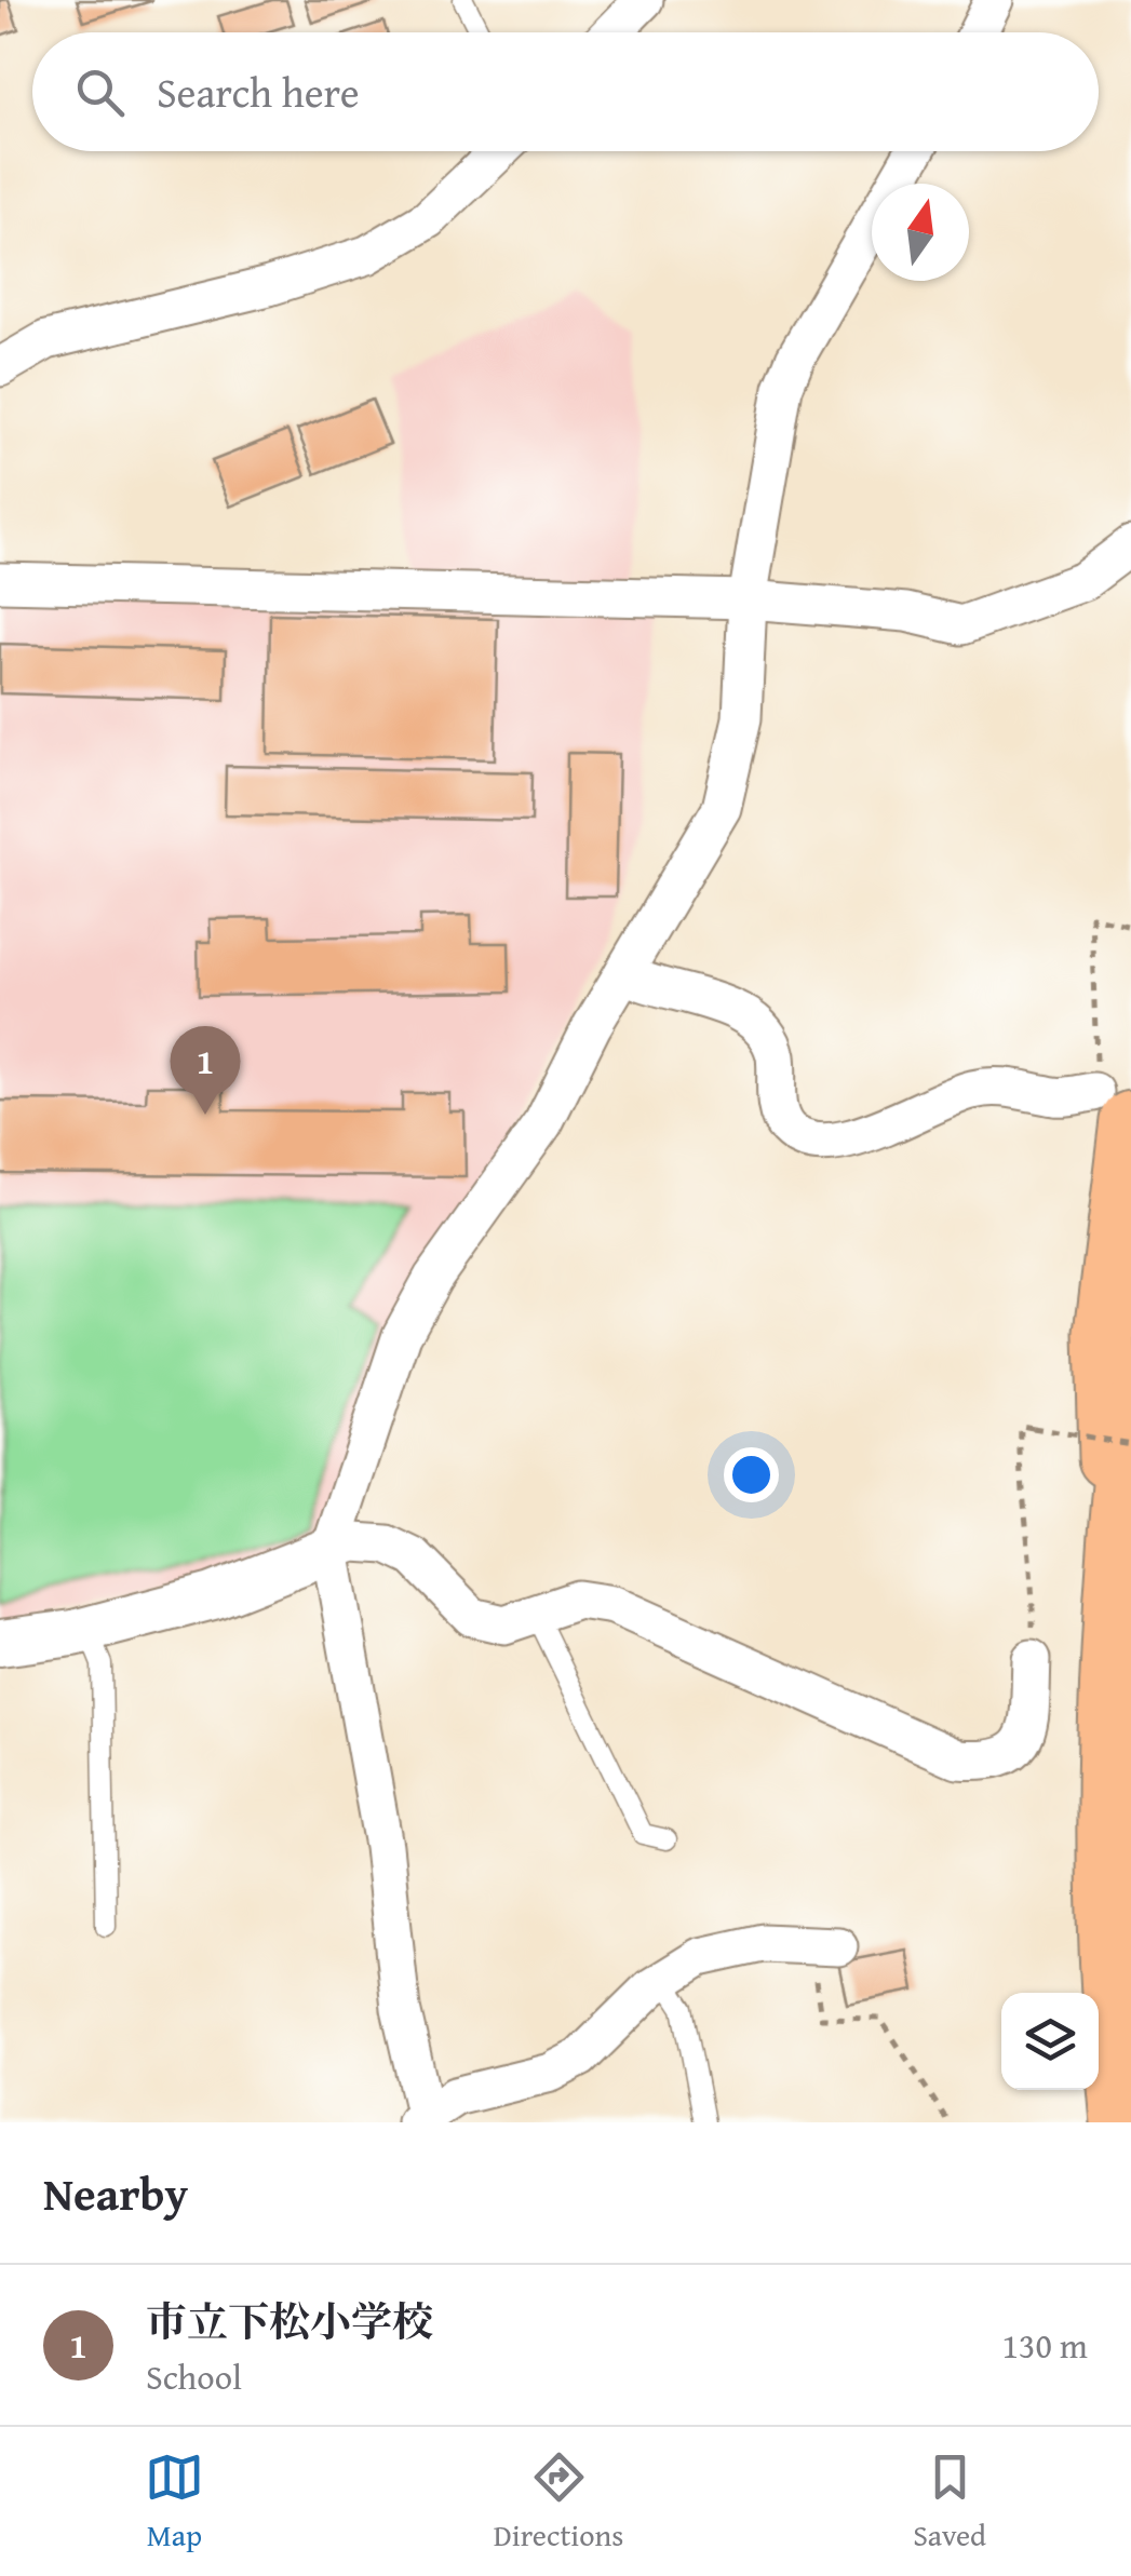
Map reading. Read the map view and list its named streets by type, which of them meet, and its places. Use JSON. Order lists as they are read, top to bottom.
{
  "north": "top",
  "page": {
    "search": "Search here",
    "pins": "1",
    "heading": "Nearby",
    "list": [
      {
        "mark": "1",
        "name": "市立下松小学校",
        "note": "School",
        "value": "130 m"
      }
    ],
    "nav": ["Map", "Directions", "Saved"]
  }
}
